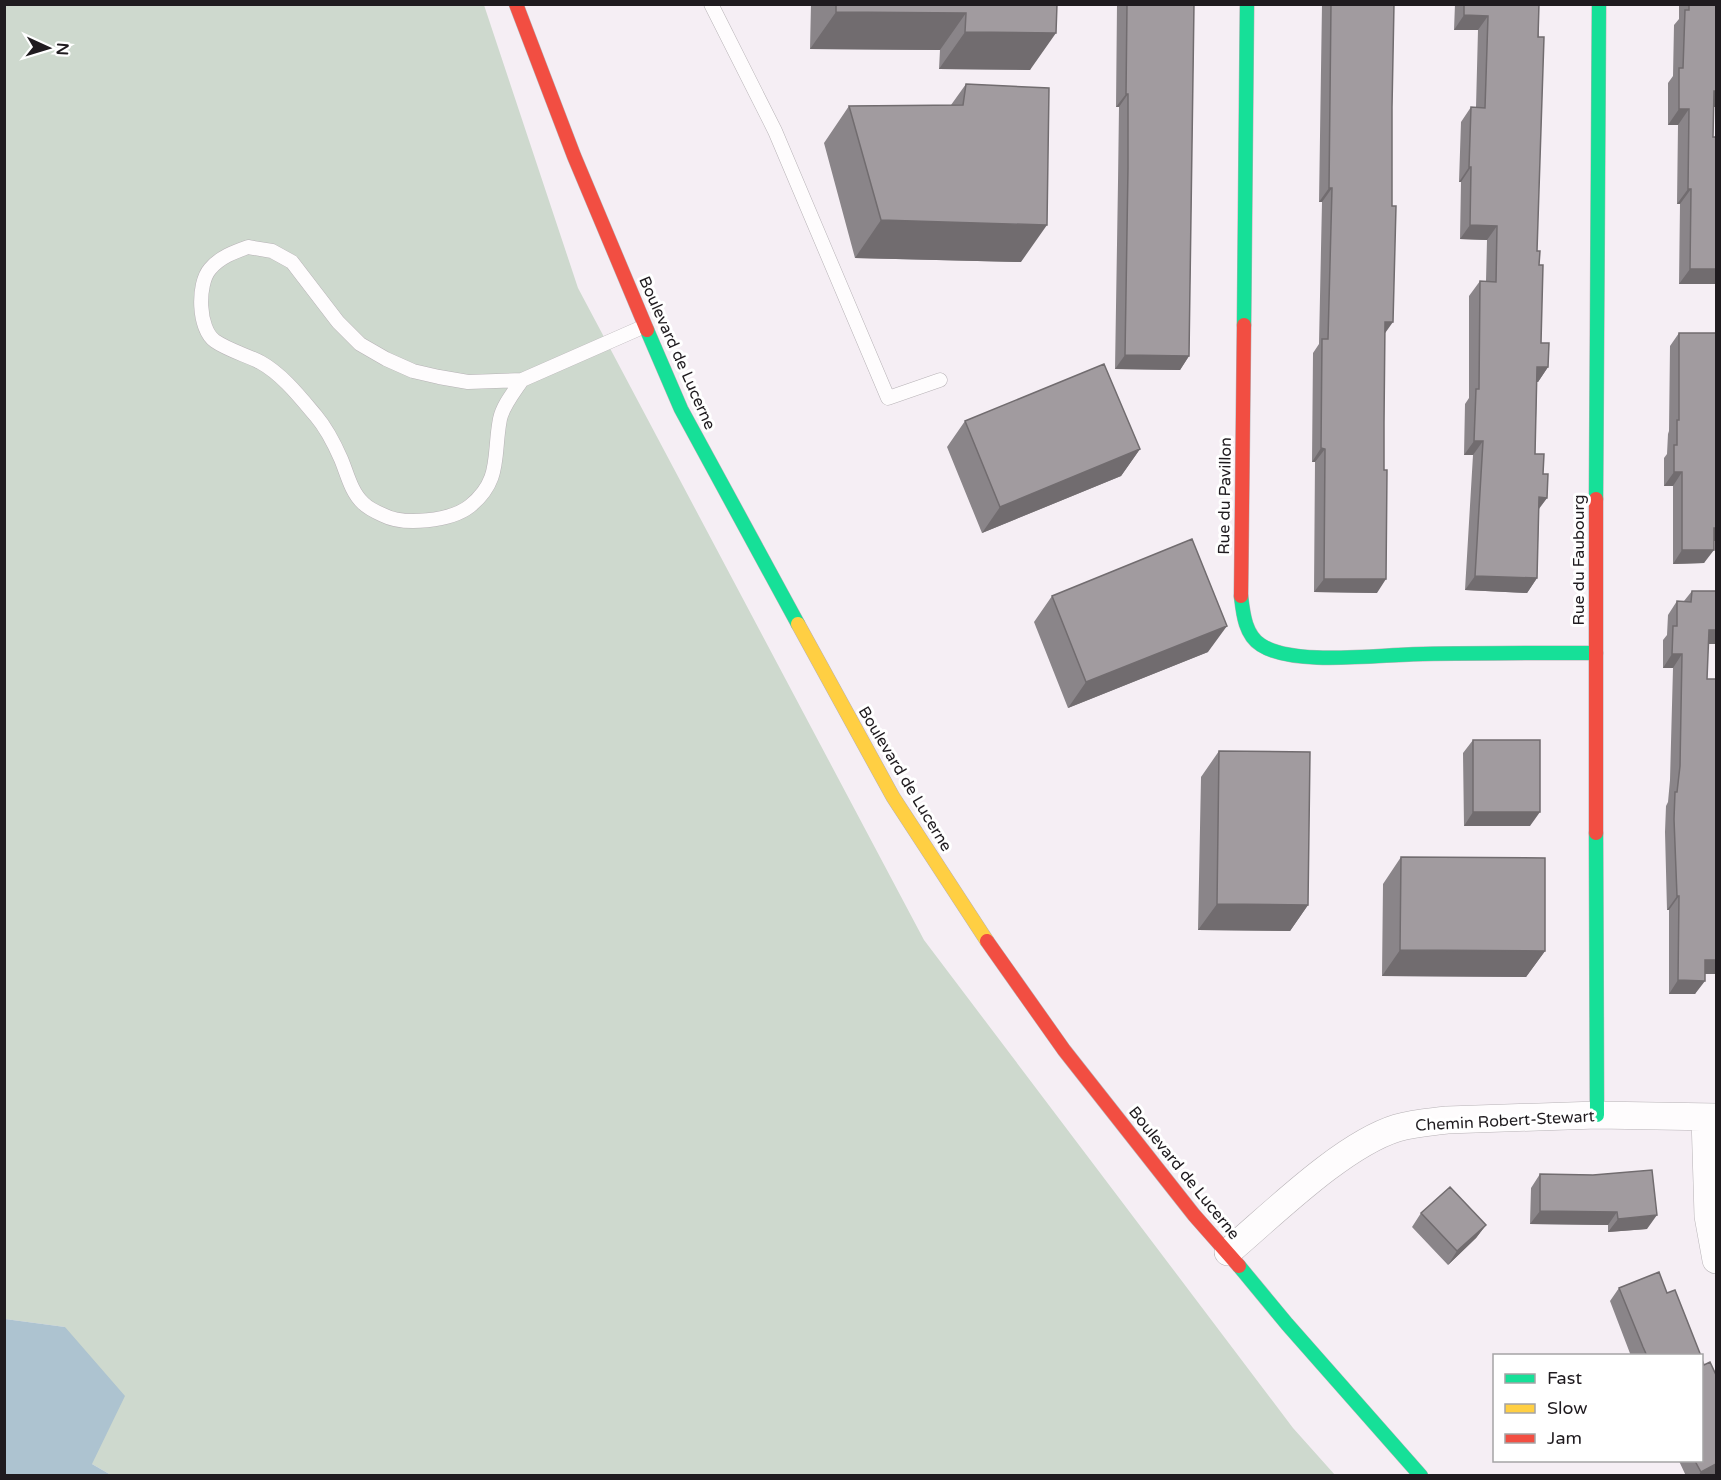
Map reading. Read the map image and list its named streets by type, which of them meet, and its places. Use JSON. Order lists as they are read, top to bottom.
{
  "streets": {
    "street": [
      "Boulevard de Lucerne",
      "Rue du Pavillon",
      "Rue du Faubourg",
      "Chemin Robert-Stewart"
    ]
  },
  "crossings": [
    ["Boulevard de Lucerne", "Chemin Robert-Stewart"],
    ["Rue du Pavillon", "Rue du Faubourg"],
    ["Rue du Faubourg", "Chemin Robert-Stewart"]
  ],
  "legend": ["Fast", "Slow", "Jam"],
  "north": "right"
}
